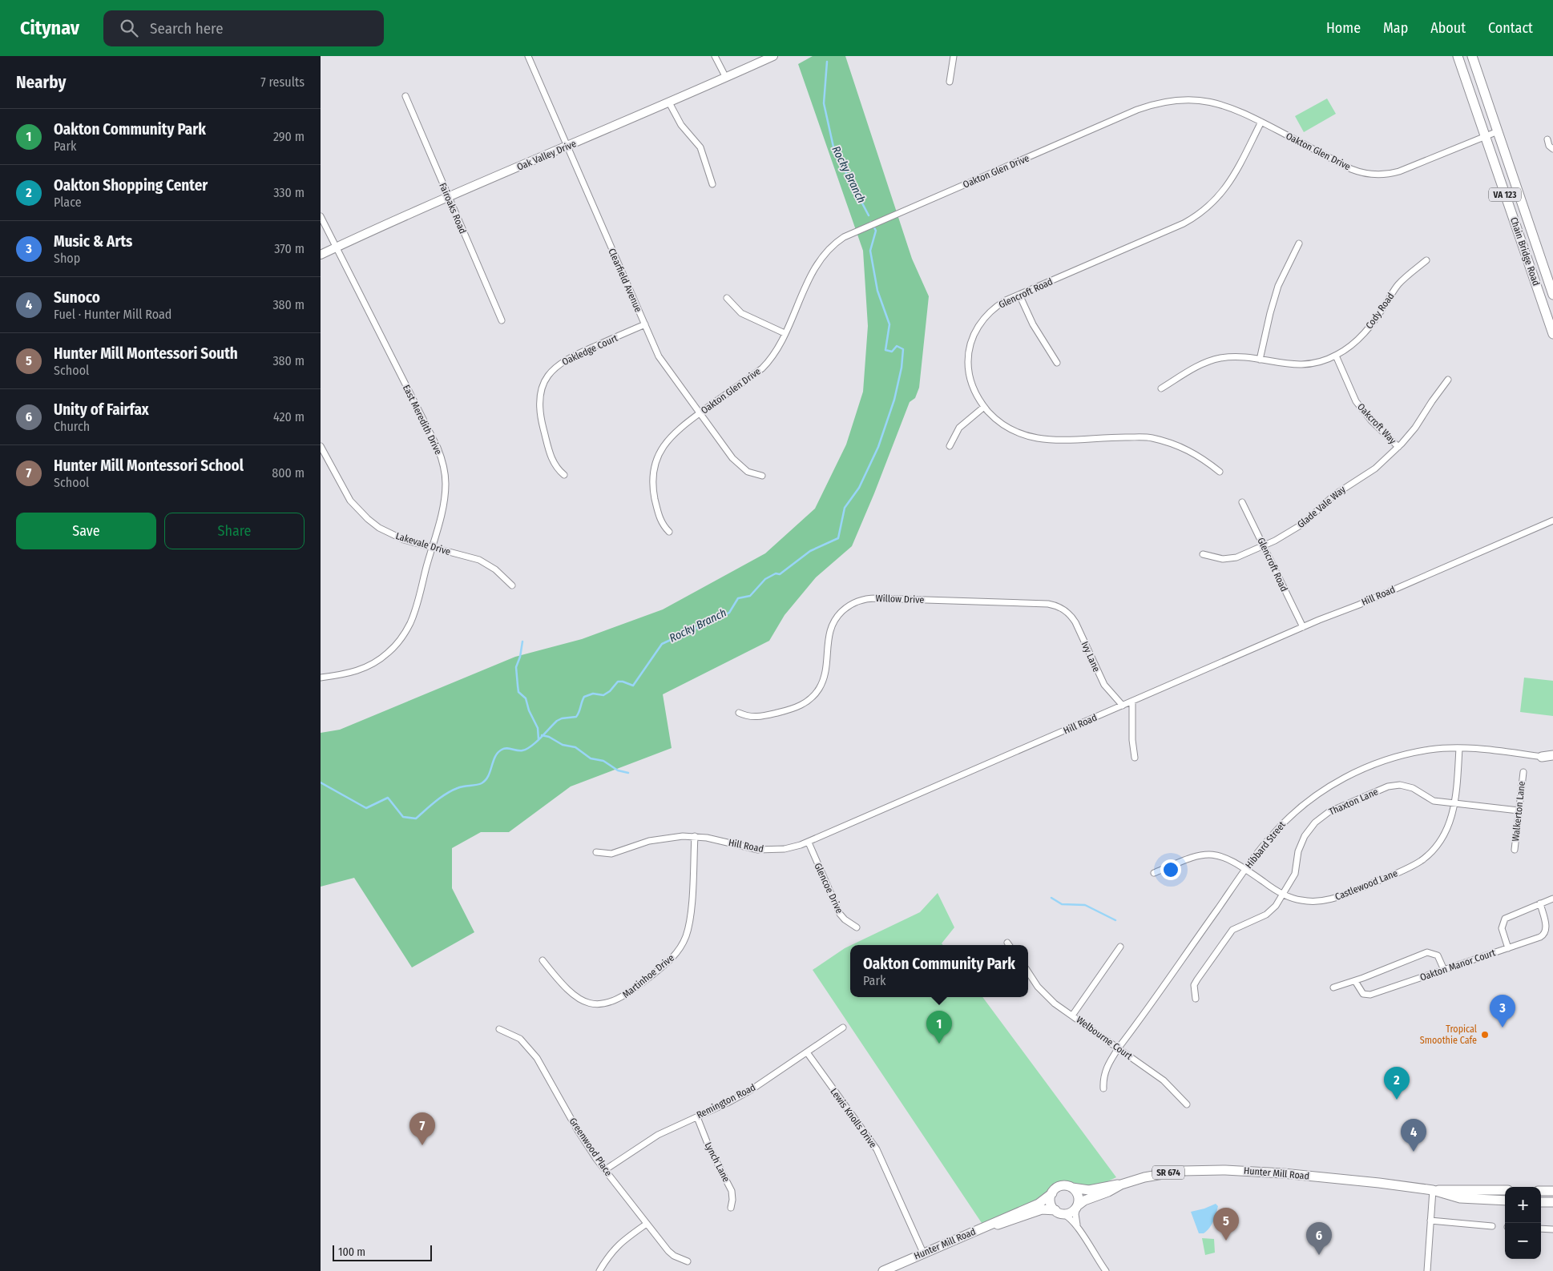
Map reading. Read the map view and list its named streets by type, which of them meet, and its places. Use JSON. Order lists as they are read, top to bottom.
{
  "streets": {
    "main road": [
      "VA 123",
      "Chain Bridge Road",
      "SR 674",
      "Hunter Mill Road"
    ],
    "street": [
      "Oakton Glen Drive",
      "Oak Valley Drive",
      "Fairoaks Road",
      "Clearfield Avenue",
      "Glencroft Road",
      "Cody Road",
      "Oakledge Court",
      "East Meredith Drive",
      "Oakcroft Way",
      "Glade Vale Way",
      "Lakevale Drive",
      "Hill Road",
      "Willow Drive",
      "Ivy Lane",
      "Thaxton Lane",
      "Walkerton Lane",
      "Hibbard Street",
      "Castlewood Lane",
      "Glencoe Drive",
      "Oakton Manor Court",
      "Martinhoe Drive",
      "Welbourne Court",
      "Remington Road",
      "Lewis Knolls Drive",
      "Greenwood Place",
      "Lynch Lane"
    ]
  },
  "crossings": [
    ["Oakton Glen Drive", "Chain Bridge Road"],
    ["Oakton Glen Drive", "Clearfield Avenue"],
    ["Oakton Glen Drive", "Glencroft Road"],
    ["Oak Valley Drive", "Fairoaks Road"],
    ["Oak Valley Drive", "Clearfield Avenue"],
    ["Oak Valley Drive", "East Meredith Drive"],
    ["Clearfield Avenue", "Oakledge Court"],
    ["Glencroft Road", "Glade Vale Way"],
    ["Glencroft Road", "Hill Road"],
    ["Cody Road", "Oakcroft Way"],
    ["East Meredith Drive", "Lakevale Drive"],
    ["Oakcroft Way", "Glade Vale Way"],
    ["Hill Road", "Ivy Lane"],
    ["Hill Road", "Glencoe Drive"],
    ["Hill Road", "Martinhoe Drive"],
    ["Willow Drive", "Ivy Lane"],
    ["Thaxton Lane", "Walkerton Lane"],
    ["Thaxton Lane", "Castlewood Lane"],
    ["Hibbard Street", "Castlewood Lane"],
    ["Hibbard Street", "Welbourne Court"],
    ["Remington Road", "Lewis Knolls Drive"],
    ["Remington Road", "Greenwood Place"],
    ["Remington Road", "Lynch Lane"],
    ["Lewis Knolls Drive", "Hunter Mill Road"]
  ],
  "water": ["Rocky Branch"],
  "places": ["Tropical Smoothie Cafe"],
  "scale_bar": "100 m",
  "page": {
    "header": "Citynav",
    "search": "Search here",
    "nav": [
      "Home",
      "Map",
      "About",
      "Contact"
    ],
    "heading": ["Nearby", "7 results"],
    "list": [
      {
        "mark": "1",
        "name": "Oakton Community Park",
        "note": "Park",
        "value": "290 m"
      },
      {
        "mark": "2",
        "name": "Oakton Shopping Center",
        "note": "Place",
        "value": "330 m"
      },
      {
        "mark": "3",
        "name": "Music & Arts",
        "note": "Shop",
        "value": "370 m"
      },
      {
        "mark": "4",
        "name": "Sunoco",
        "note": "Fuel · Hunter Mill Road",
        "value": "380 m"
      },
      {
        "mark": "5",
        "name": "Hunter Mill Montessori South",
        "note": "School",
        "value": "380 m"
      },
      {
        "mark": "6",
        "name": "Unity of Fairfax",
        "note": "Church",
        "value": "420 m"
      },
      {
        "mark": "7",
        "name": "Hunter Mill Montessori School",
        "note": "School",
        "value": "800 m"
      }
    ],
    "buttons": ["Save", "Share"],
    "popup": ["Oakton Community Park", "Park"],
    "pins": [
      "3",
      "1",
      "2",
      "7",
      "4",
      "5",
      "6"
    ],
    "map_buttons": ["+", "−"],
    "scale": "100 m"
  }
}
